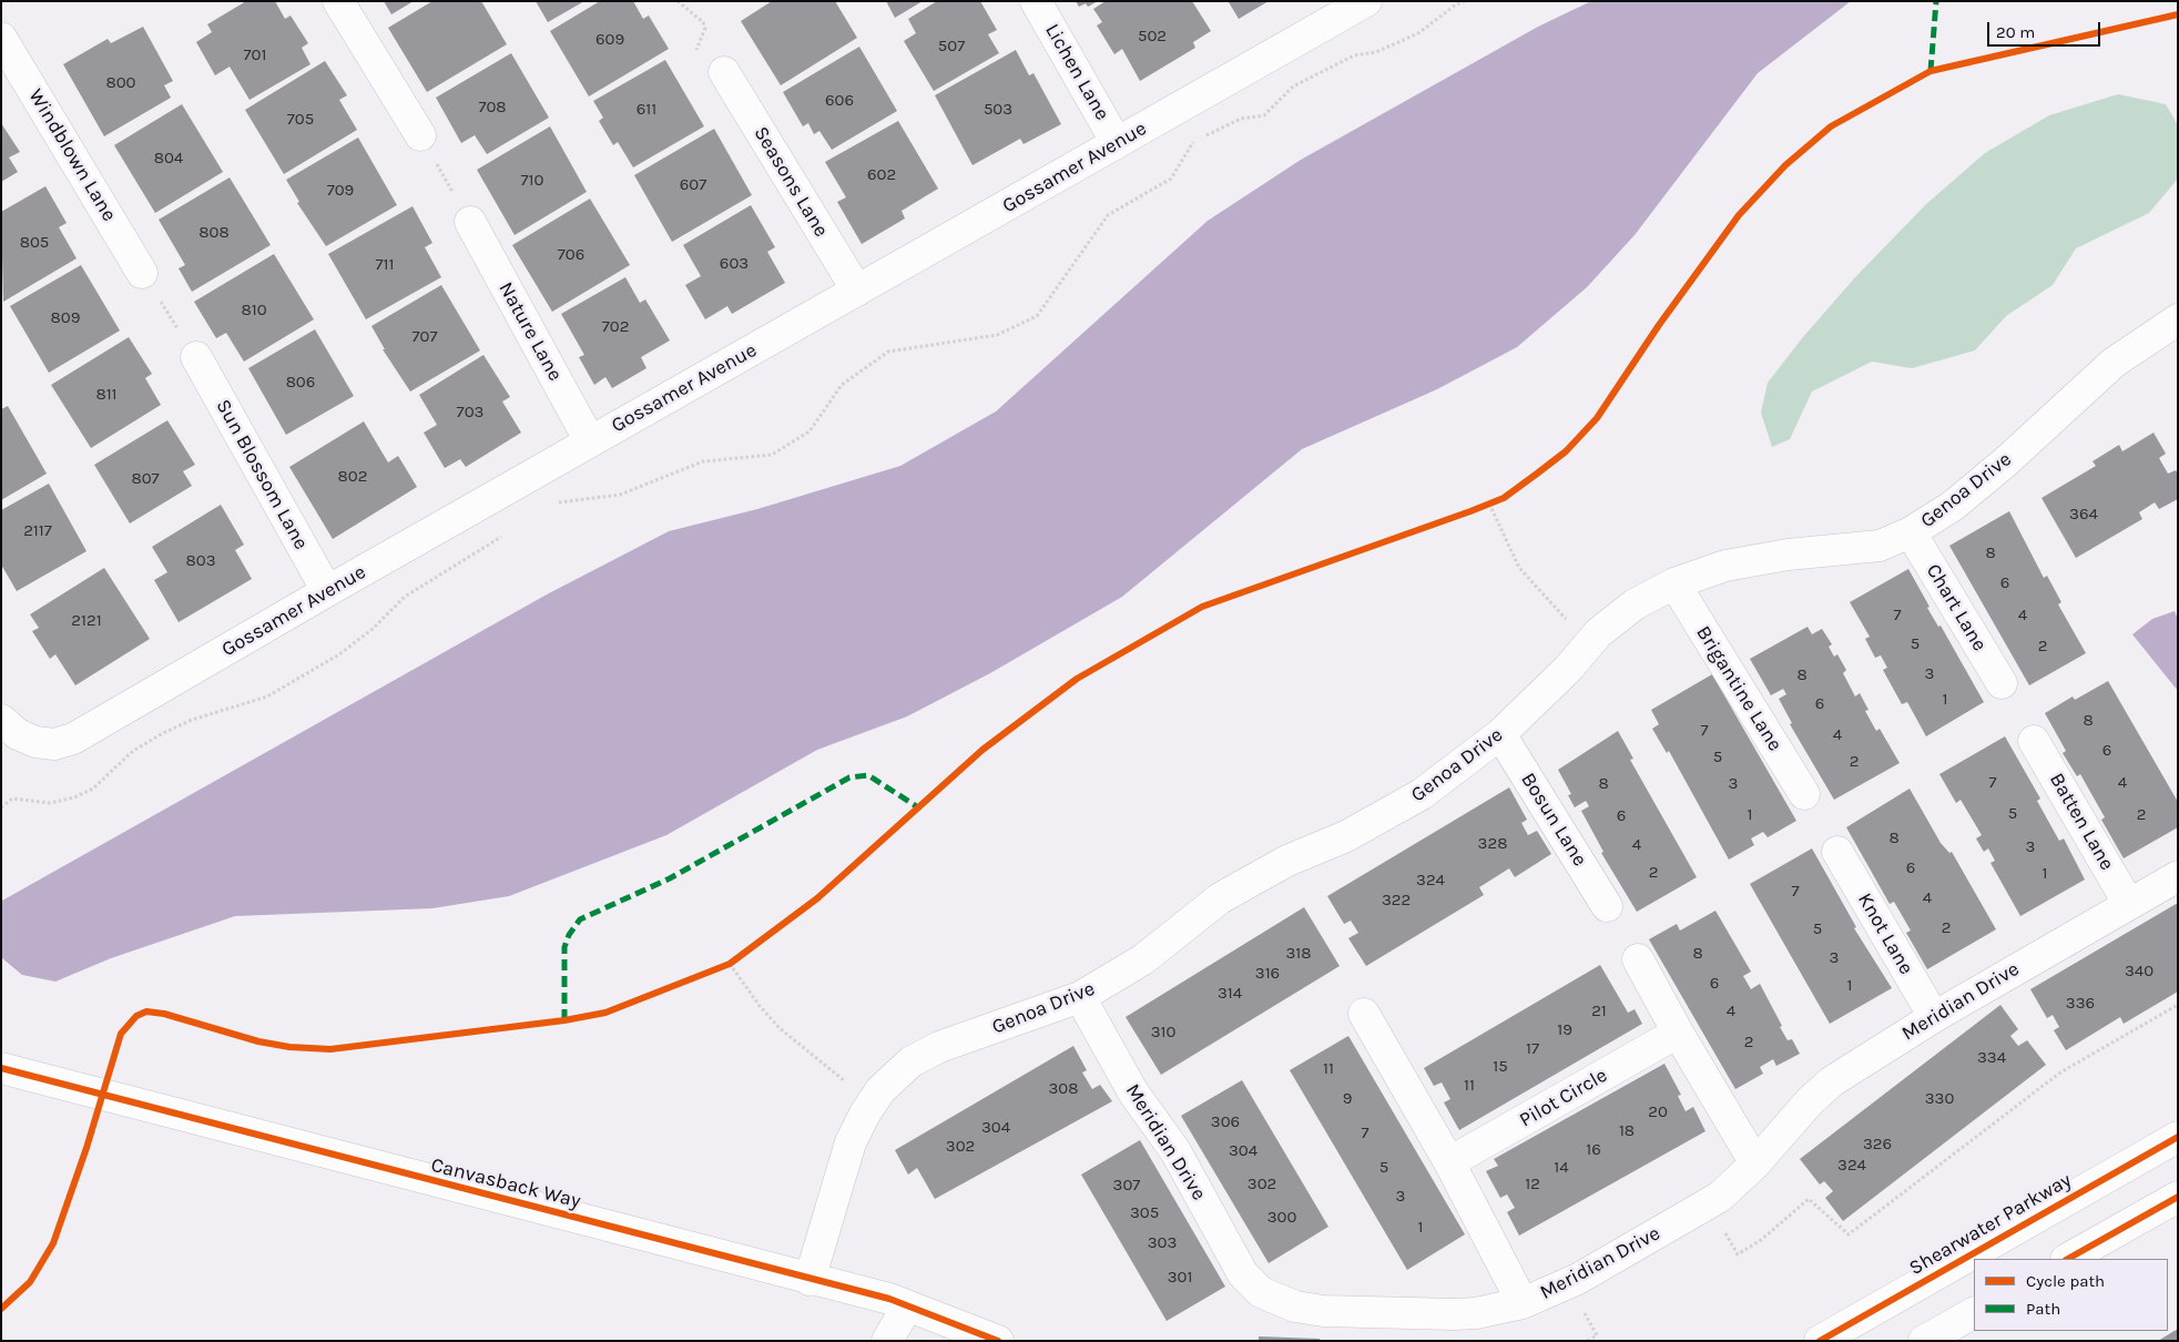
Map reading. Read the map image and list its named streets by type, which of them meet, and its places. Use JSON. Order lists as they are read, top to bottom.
{
  "streets": {
    "street": [
      "Lichen Lane",
      "Windblown Lane",
      "Gossamer Avenue",
      "Seasons Lane",
      "Nature Lane",
      "Sun Blossom Lane",
      "Genoa Drive",
      "Chart Lane",
      "Brigantine Lane",
      "Bosun Lane",
      "Batten Lane",
      "Knot Lane",
      "Meridian Drive",
      "Pilot Circle",
      "Canvasback Way",
      "Shearwater Parkway"
    ]
  },
  "crossings": [
    ["Lichen Lane", "Gossamer Avenue"],
    ["Gossamer Avenue", "Seasons Lane"],
    ["Gossamer Avenue", "Nature Lane"],
    ["Gossamer Avenue", "Sun Blossom Lane"],
    ["Genoa Drive", "Chart Lane"],
    ["Genoa Drive", "Brigantine Lane"],
    ["Genoa Drive", "Bosun Lane"],
    ["Genoa Drive", "Meridian Drive"],
    ["Genoa Drive", "Canvasback Way"],
    ["Batten Lane", "Meridian Drive"],
    ["Knot Lane", "Meridian Drive"]
  ],
  "house_numbers": [
    "502",
    "609",
    "507",
    "701",
    "800",
    "606",
    "708",
    "611",
    "503",
    "705",
    "804",
    "602",
    "710",
    "607",
    "709",
    "808",
    "805",
    "706",
    "603",
    "711",
    "810",
    "809",
    "702",
    "707",
    "806",
    "811",
    "703",
    "802",
    "807",
    "364",
    "2117",
    "8",
    "803",
    "6",
    "7",
    "4",
    "2121",
    "5",
    "2",
    "3",
    "8",
    "1",
    "6",
    "8",
    "7",
    "4",
    "6",
    "5",
    "2",
    "7",
    "4",
    "8",
    "3",
    "5",
    "1",
    "2",
    "6",
    "8",
    "328",
    "4",
    "3",
    "6",
    "2",
    "1",
    "324",
    "7",
    "4",
    "322",
    "2",
    "5",
    "318",
    "8",
    "3",
    "340",
    "316",
    "6",
    "1",
    "314",
    "336",
    "21",
    "4",
    "19",
    "310",
    "2",
    "17",
    "334",
    "15",
    "11",
    "11",
    "308",
    "9",
    "330",
    "20",
    "306",
    "304",
    "18",
    "7",
    "326",
    "302",
    "16",
    "304",
    "324",
    "5",
    "14",
    "302",
    "12",
    "307",
    "3",
    "305",
    "300",
    "1",
    "303",
    "301"
  ],
  "legend": ["Cycle path", "Path"],
  "scale_bar": "20 m"
}
